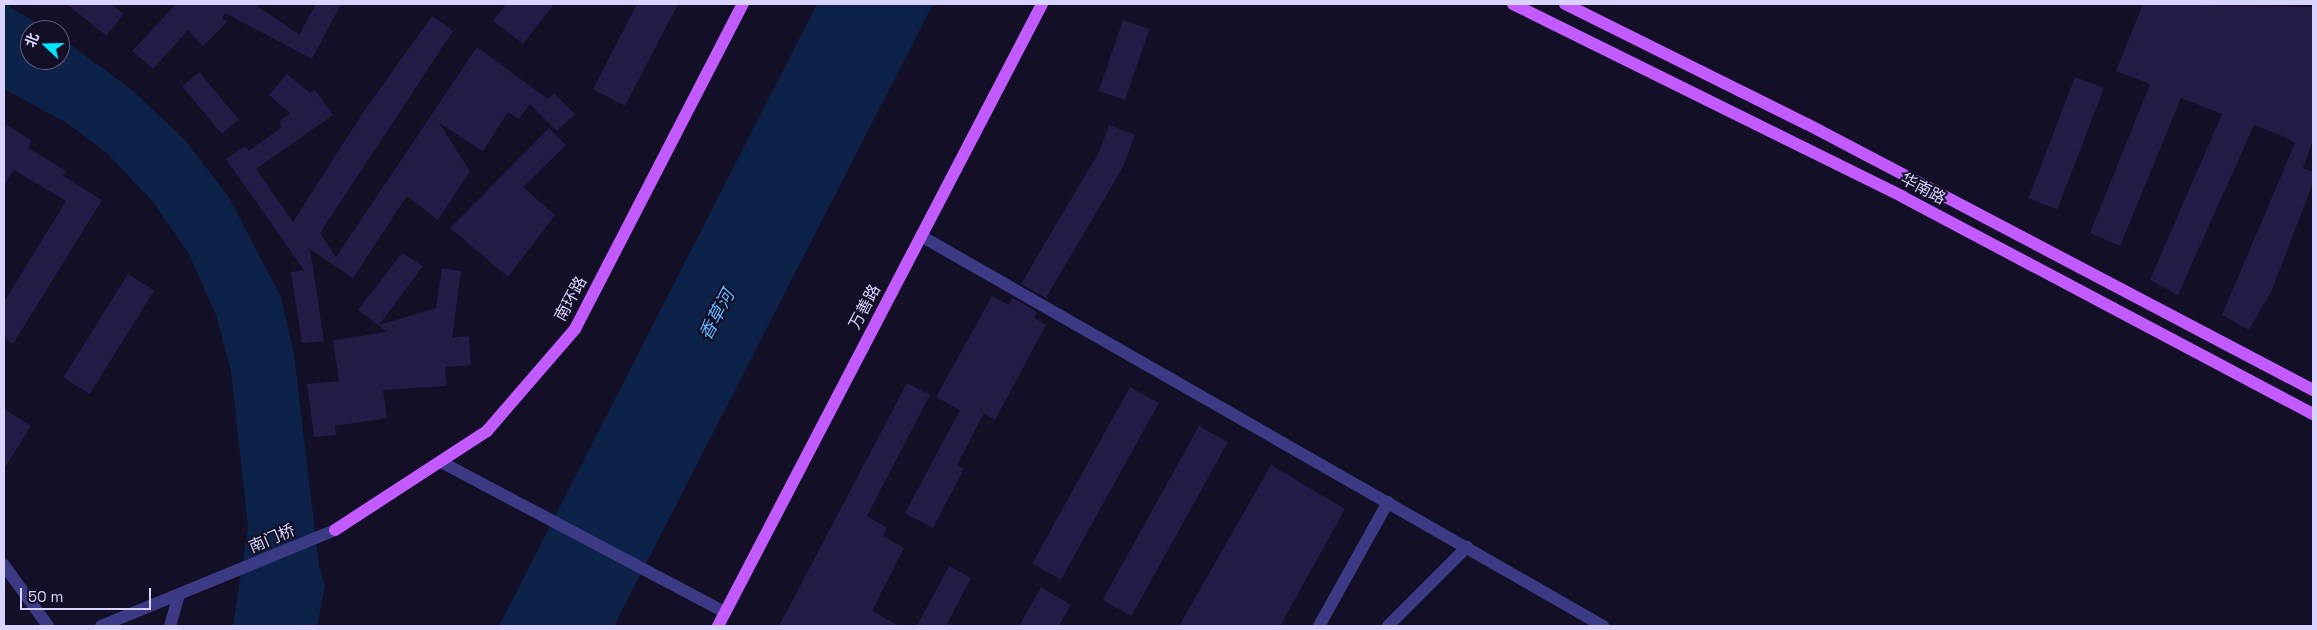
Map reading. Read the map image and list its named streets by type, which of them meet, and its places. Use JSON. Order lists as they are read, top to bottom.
{
  "streets": {
    "main road": ["华南路", "南环路", "万善路"],
    "street": ["南门桥"]
  },
  "crossings": [
    ["南环路", "南门桥"]
  ],
  "water": ["香草河"],
  "scale_bar": "50 m",
  "north": "left"
}
